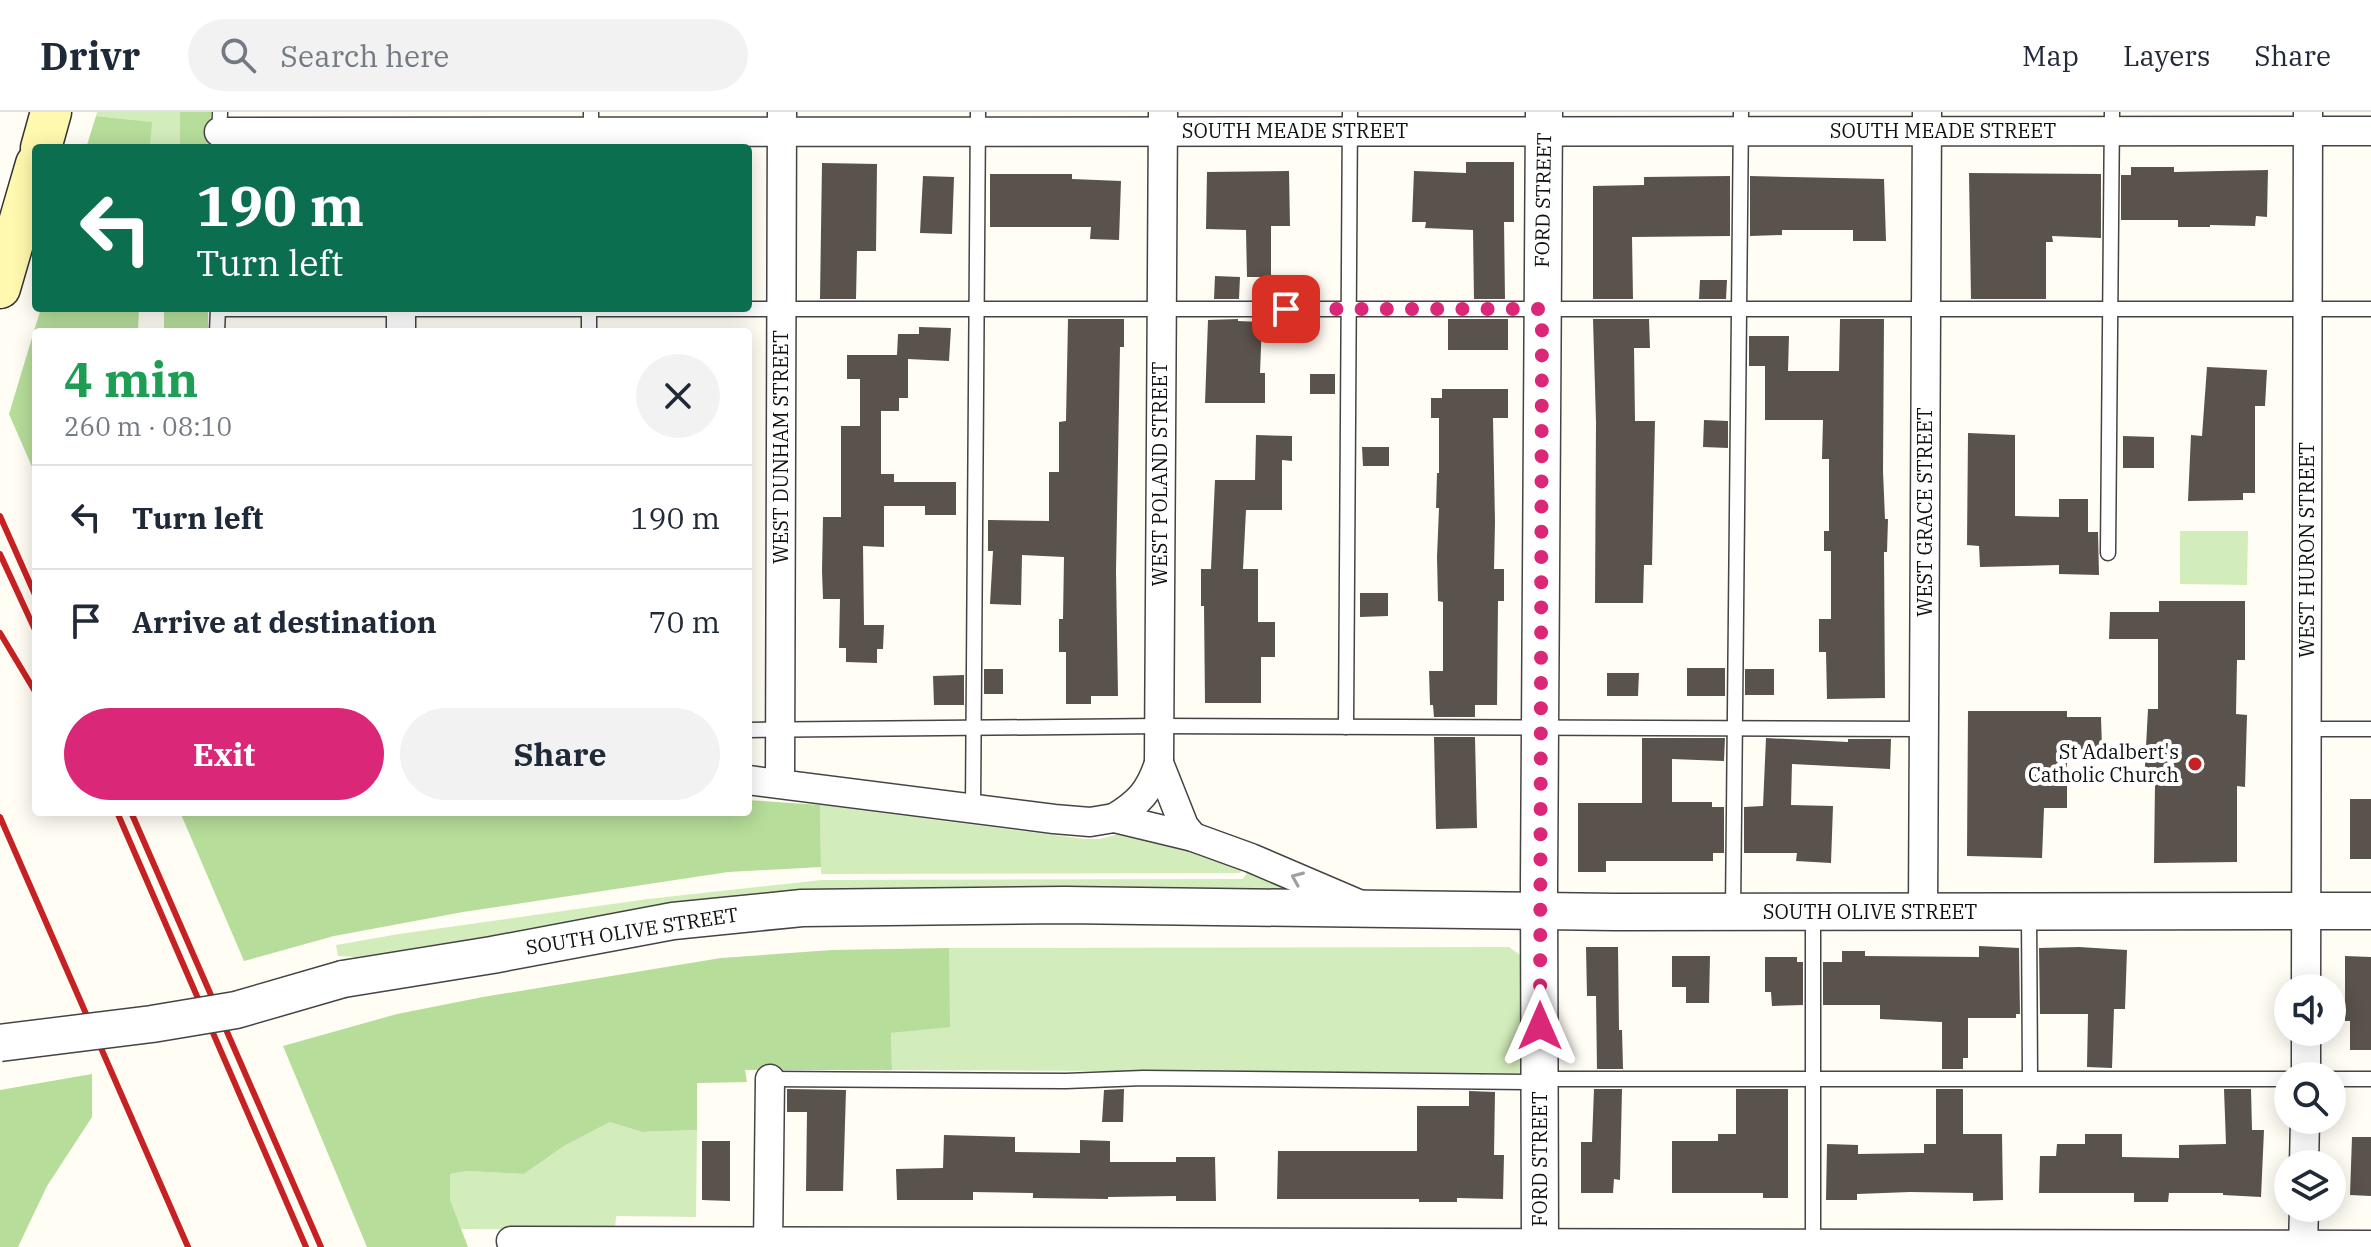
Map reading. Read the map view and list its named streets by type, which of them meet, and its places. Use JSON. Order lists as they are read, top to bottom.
{
  "streets": {
    "street": [
      "SOUTH MEADE STREET",
      "FORD STREET",
      "WEST DUNHAM STREET",
      "WEST POLAND STREET",
      "WEST GRACE STREET",
      "WEST HURON STREET",
      "SOUTH OLIVE STREET"
    ]
  },
  "crossings": [
    ["SOUTH MEADE STREET", "FORD STREET"],
    ["SOUTH MEADE STREET", "WEST DUNHAM STREET"],
    ["SOUTH MEADE STREET", "WEST POLAND STREET"],
    ["SOUTH MEADE STREET", "WEST GRACE STREET"],
    ["SOUTH MEADE STREET", "WEST HURON STREET"],
    ["FORD STREET", "SOUTH OLIVE STREET"],
    ["WEST DUNHAM STREET", "SOUTH OLIVE STREET"],
    ["WEST POLAND STREET", "SOUTH OLIVE STREET"],
    ["WEST GRACE STREET", "SOUTH OLIVE STREET"],
    ["WEST HURON STREET", "SOUTH OLIVE STREET"]
  ],
  "places": ["St Adalbert's Catholic Church"],
  "page": {
    "header": "Drivr",
    "search": "Search here",
    "nav": ["Map", "Layers", "Share"],
    "turn": ["190 m", "Turn left"],
    "heading": ["4 min", "260 m · 08:10"],
    "list": [
      {
        "name": "Turn left",
        "value": "190 m"
      },
      {
        "name": "Arrive at destination",
        "value": "70 m"
      }
    ],
    "buttons": ["Exit", "Share"]
  }
}
